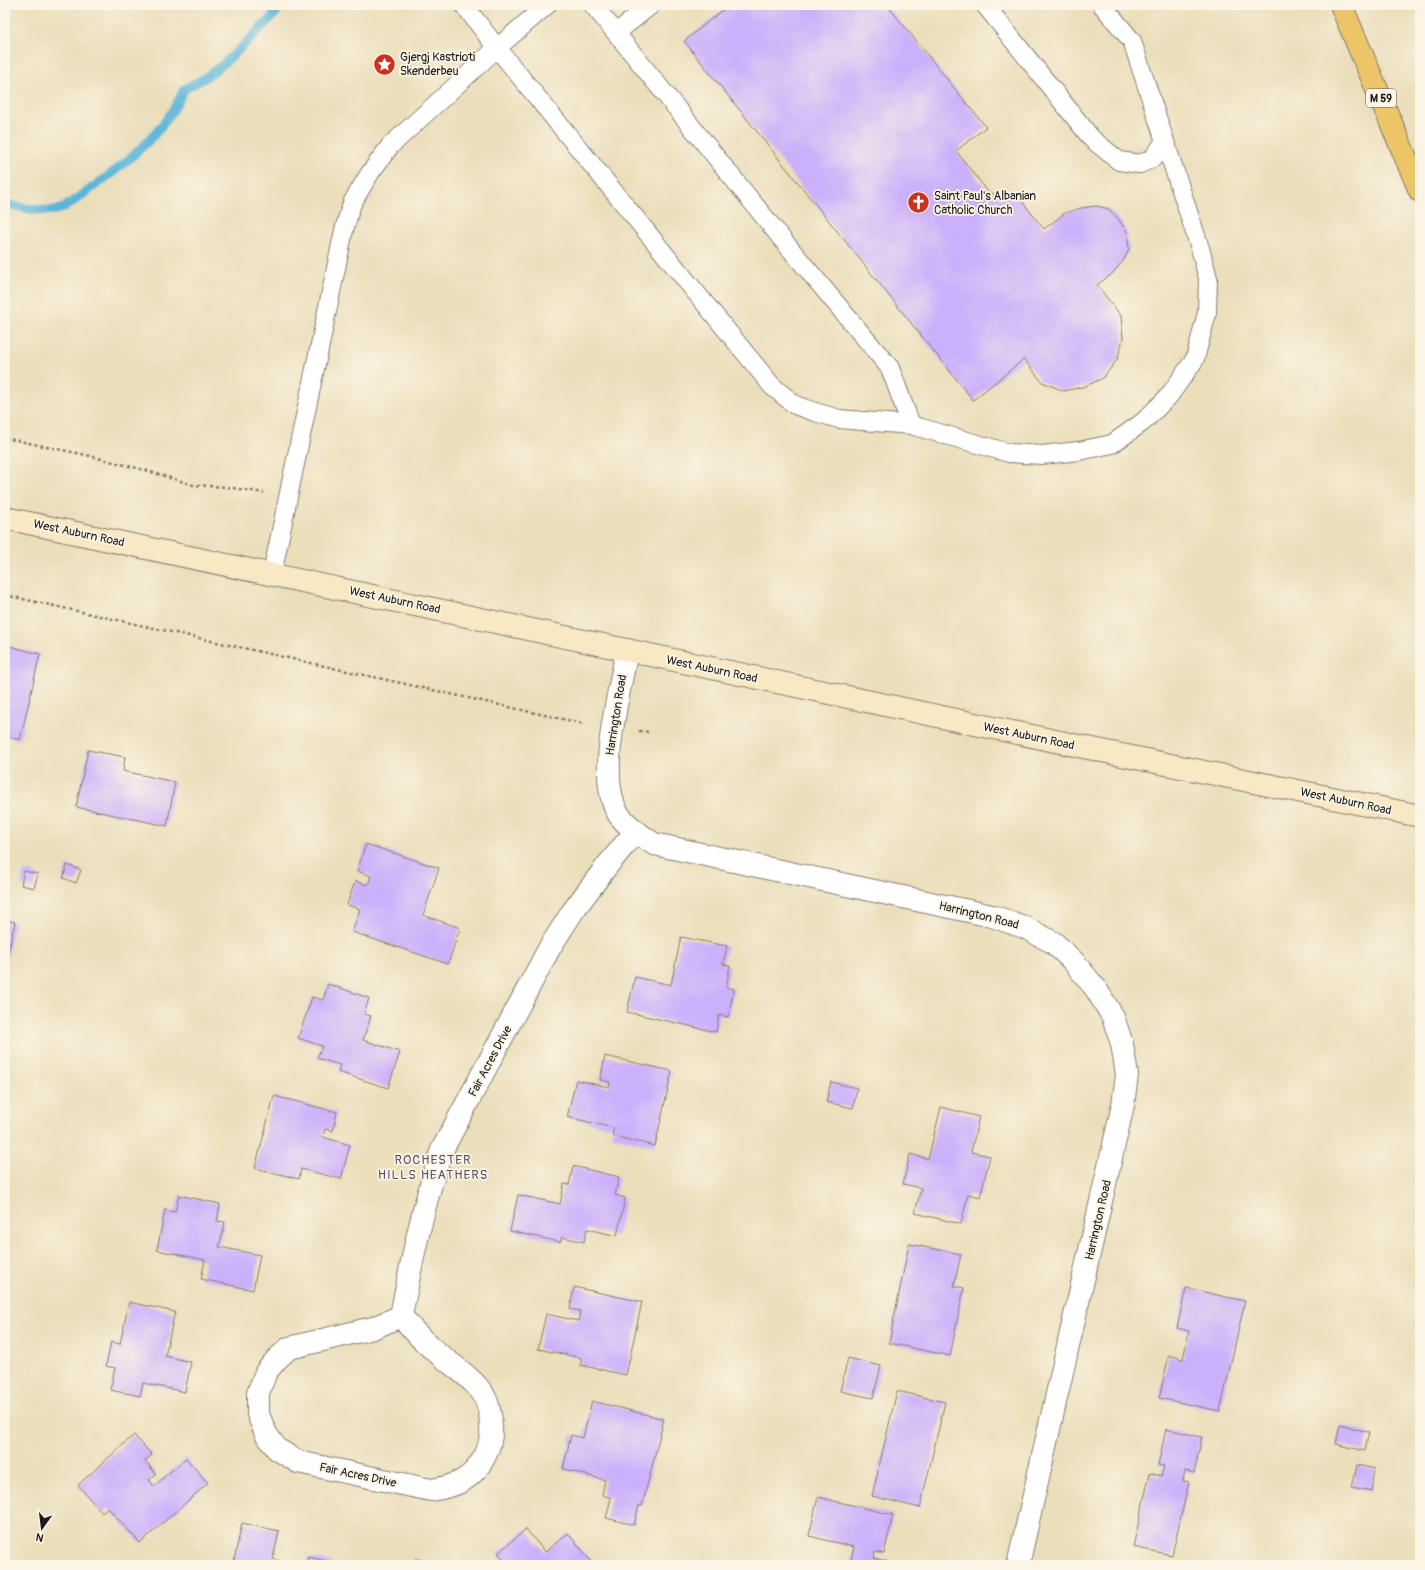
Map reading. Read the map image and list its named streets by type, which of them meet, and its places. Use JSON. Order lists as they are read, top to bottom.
{
  "streets": {
    "highway": ["M 59"],
    "main road": ["West Auburn Road"],
    "street": ["Harrington Road", "Fair Acres Drive"]
  },
  "crossings": [
    ["West Auburn Road", "Harrington Road"],
    ["Harrington Road", "Fair Acres Drive"]
  ],
  "districts": ["ROCHESTER HILLS HEATHERS"],
  "places": {
    "place": ["Gjergj Kastrioti Skenderbeu"],
    "church": ["Saint Paul's Albanian Catholic Church"]
  },
  "north": "bottom"
}
